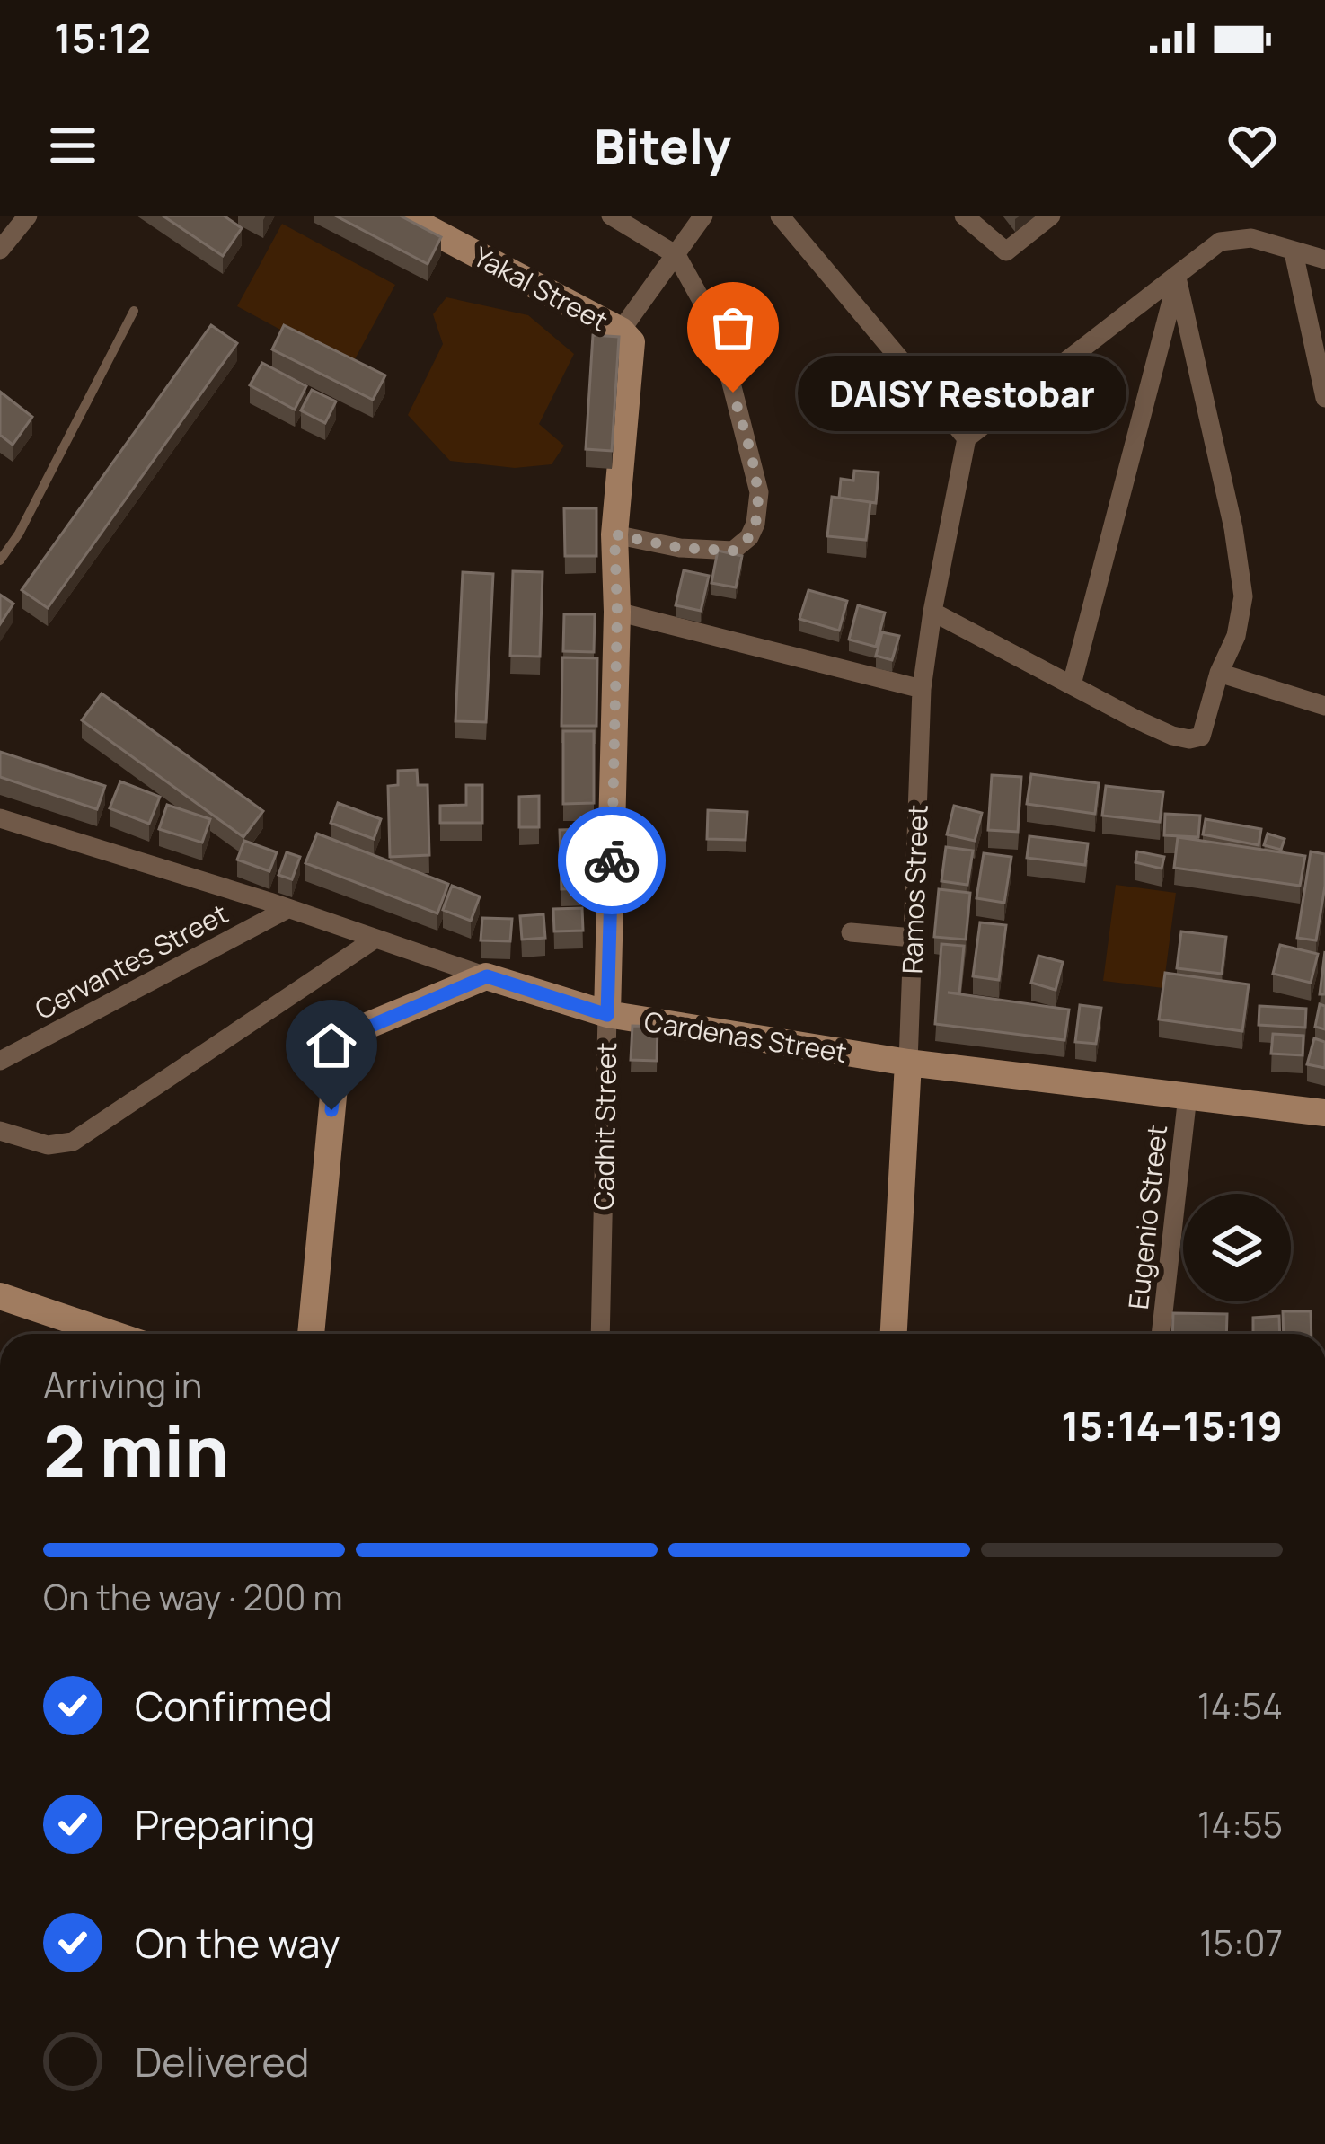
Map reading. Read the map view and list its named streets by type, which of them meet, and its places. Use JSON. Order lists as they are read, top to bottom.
{
  "streets": {
    "street": [
      "Yakal Street",
      "Ramos Street",
      "Cervantes Street",
      "Cardenas Street",
      "Cadhit Street",
      "Eugenio Street"
    ]
  },
  "crossings": [
    ["Yakal Street", "Cadhit Street"],
    ["Ramos Street", "Cardenas Street"],
    ["Cervantes Street", "Cardenas Street"],
    ["Cardenas Street", "Cadhit Street"],
    ["Cardenas Street", "Eugenio Street"]
  ],
  "places": ["DAISY Restobar"],
  "page": {
    "status": "15:12",
    "header": "Bitely",
    "bubble": "DAISY Restobar",
    "heading": ["2 min", "Arriving in", "15:14–15:19"],
    "bar": "On the way · 200 m",
    "list": [
      ["Confirmed", "14:54"],
      ["Preparing", "14:55"],
      ["On the way", "15:07"],
      "Delivered"
    ]
  }
}
